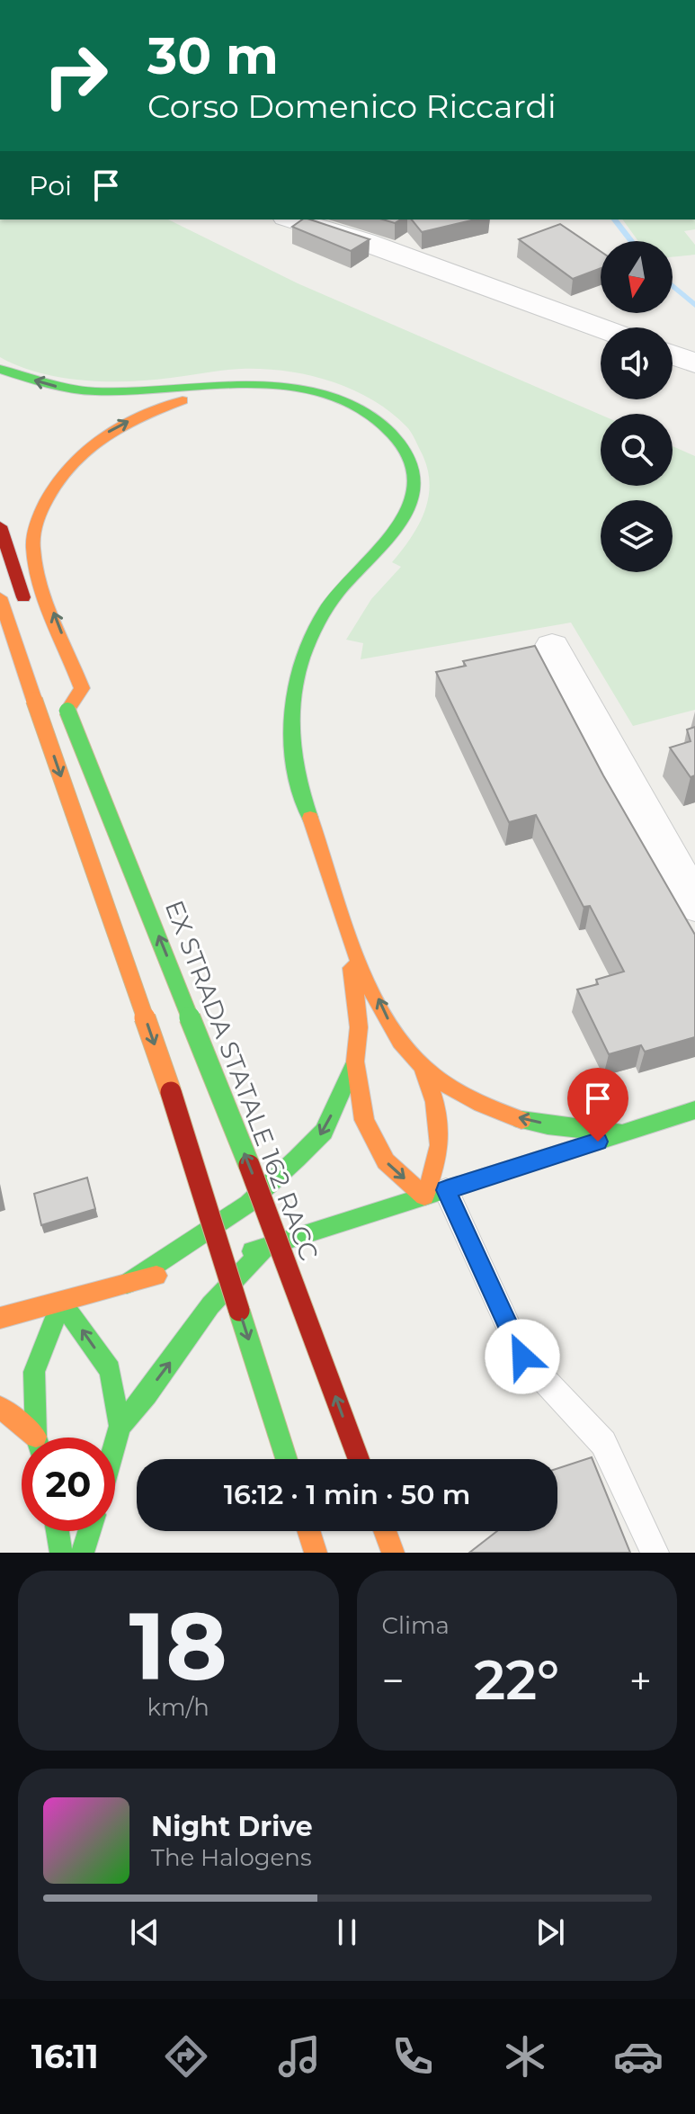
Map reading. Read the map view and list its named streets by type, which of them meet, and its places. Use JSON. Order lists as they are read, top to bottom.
{
  "streets": {
    "main road": ["EX STRADA STATALE 162 RACC"]
  },
  "north": "bottom",
  "page": {
    "turn": ["30 m", "Corso Domenico Riccardi"],
    "then": "Poi",
    "limit": "20",
    "trip": "16:12 · 1 min · 50 m",
    "tile": [
      ["18", "km/h"],
      "Clima"
    ],
    "heat": ["−", "22°", "+"],
    "song": ["Night Drive", "The Halogens"],
    "tabs": "16:11"
  }
}
